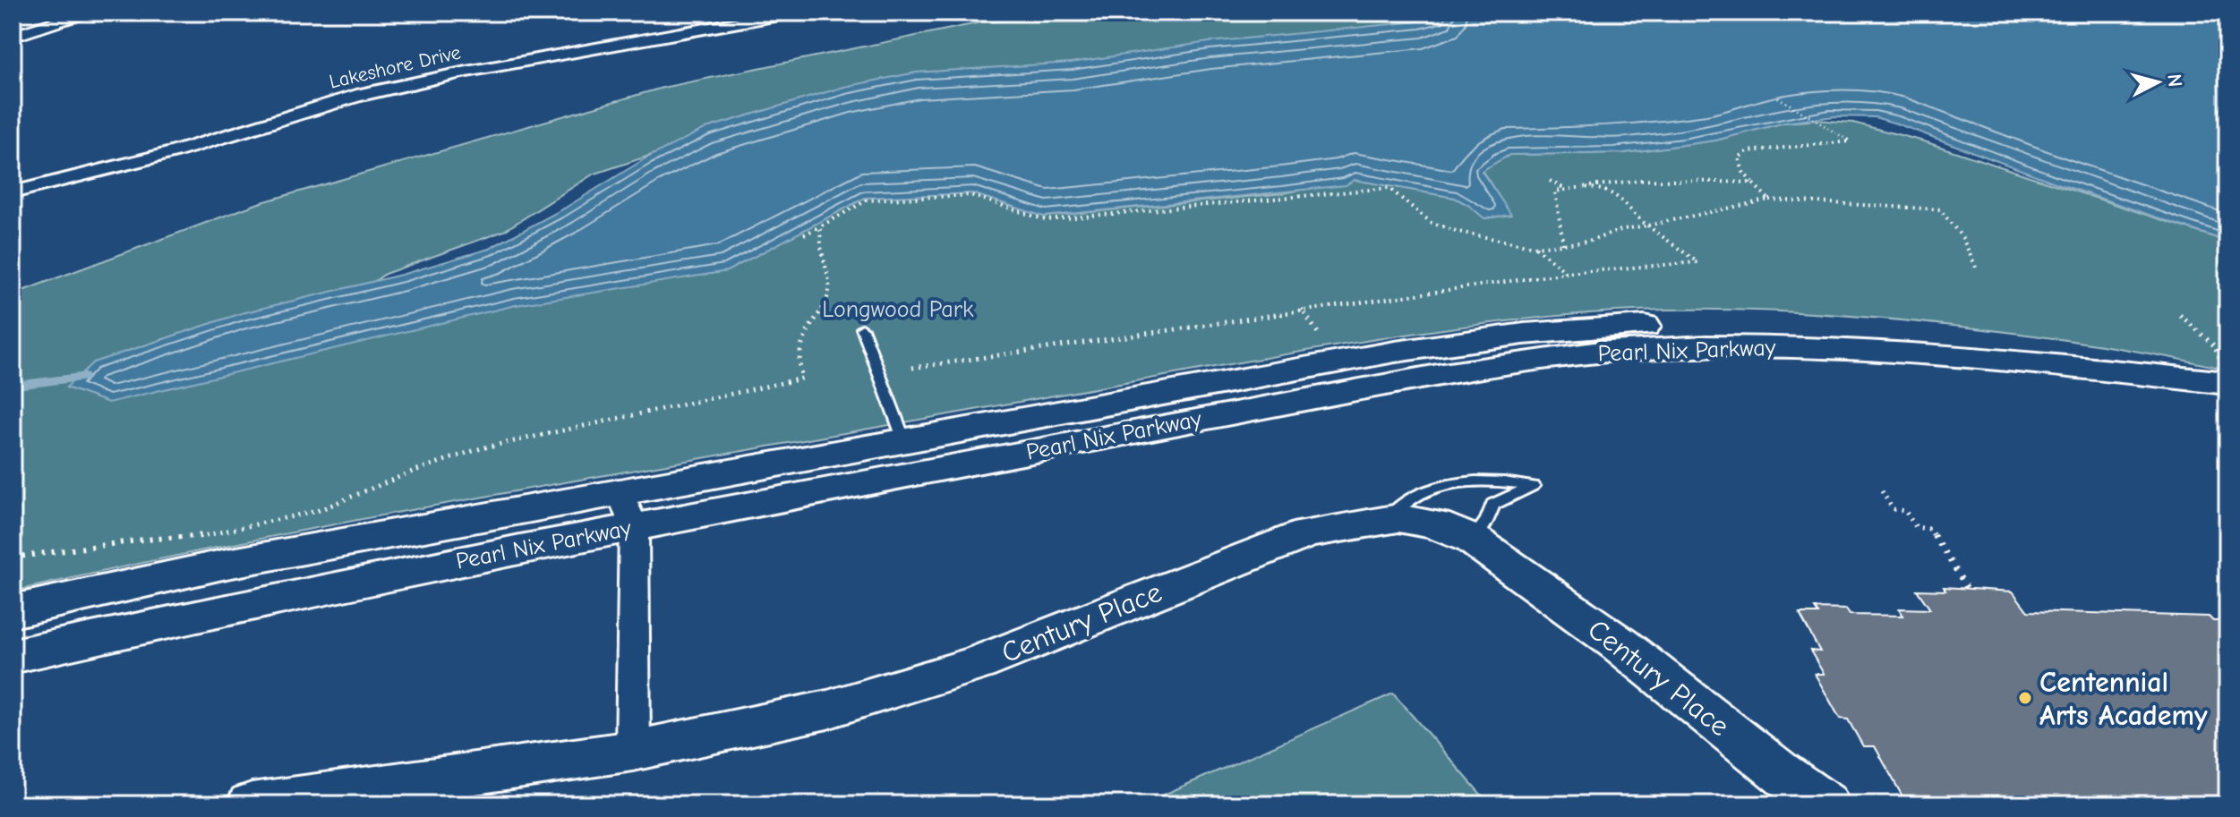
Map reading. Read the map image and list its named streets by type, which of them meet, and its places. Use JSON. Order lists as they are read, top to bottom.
{
  "streets": {
    "street": ["Lakeshore Drive", "Pearl Nix Parkway", "Century Place"]
  },
  "parks": ["Longwood Park"],
  "places": ["Centennial Arts Academy"],
  "north": "right"
}
